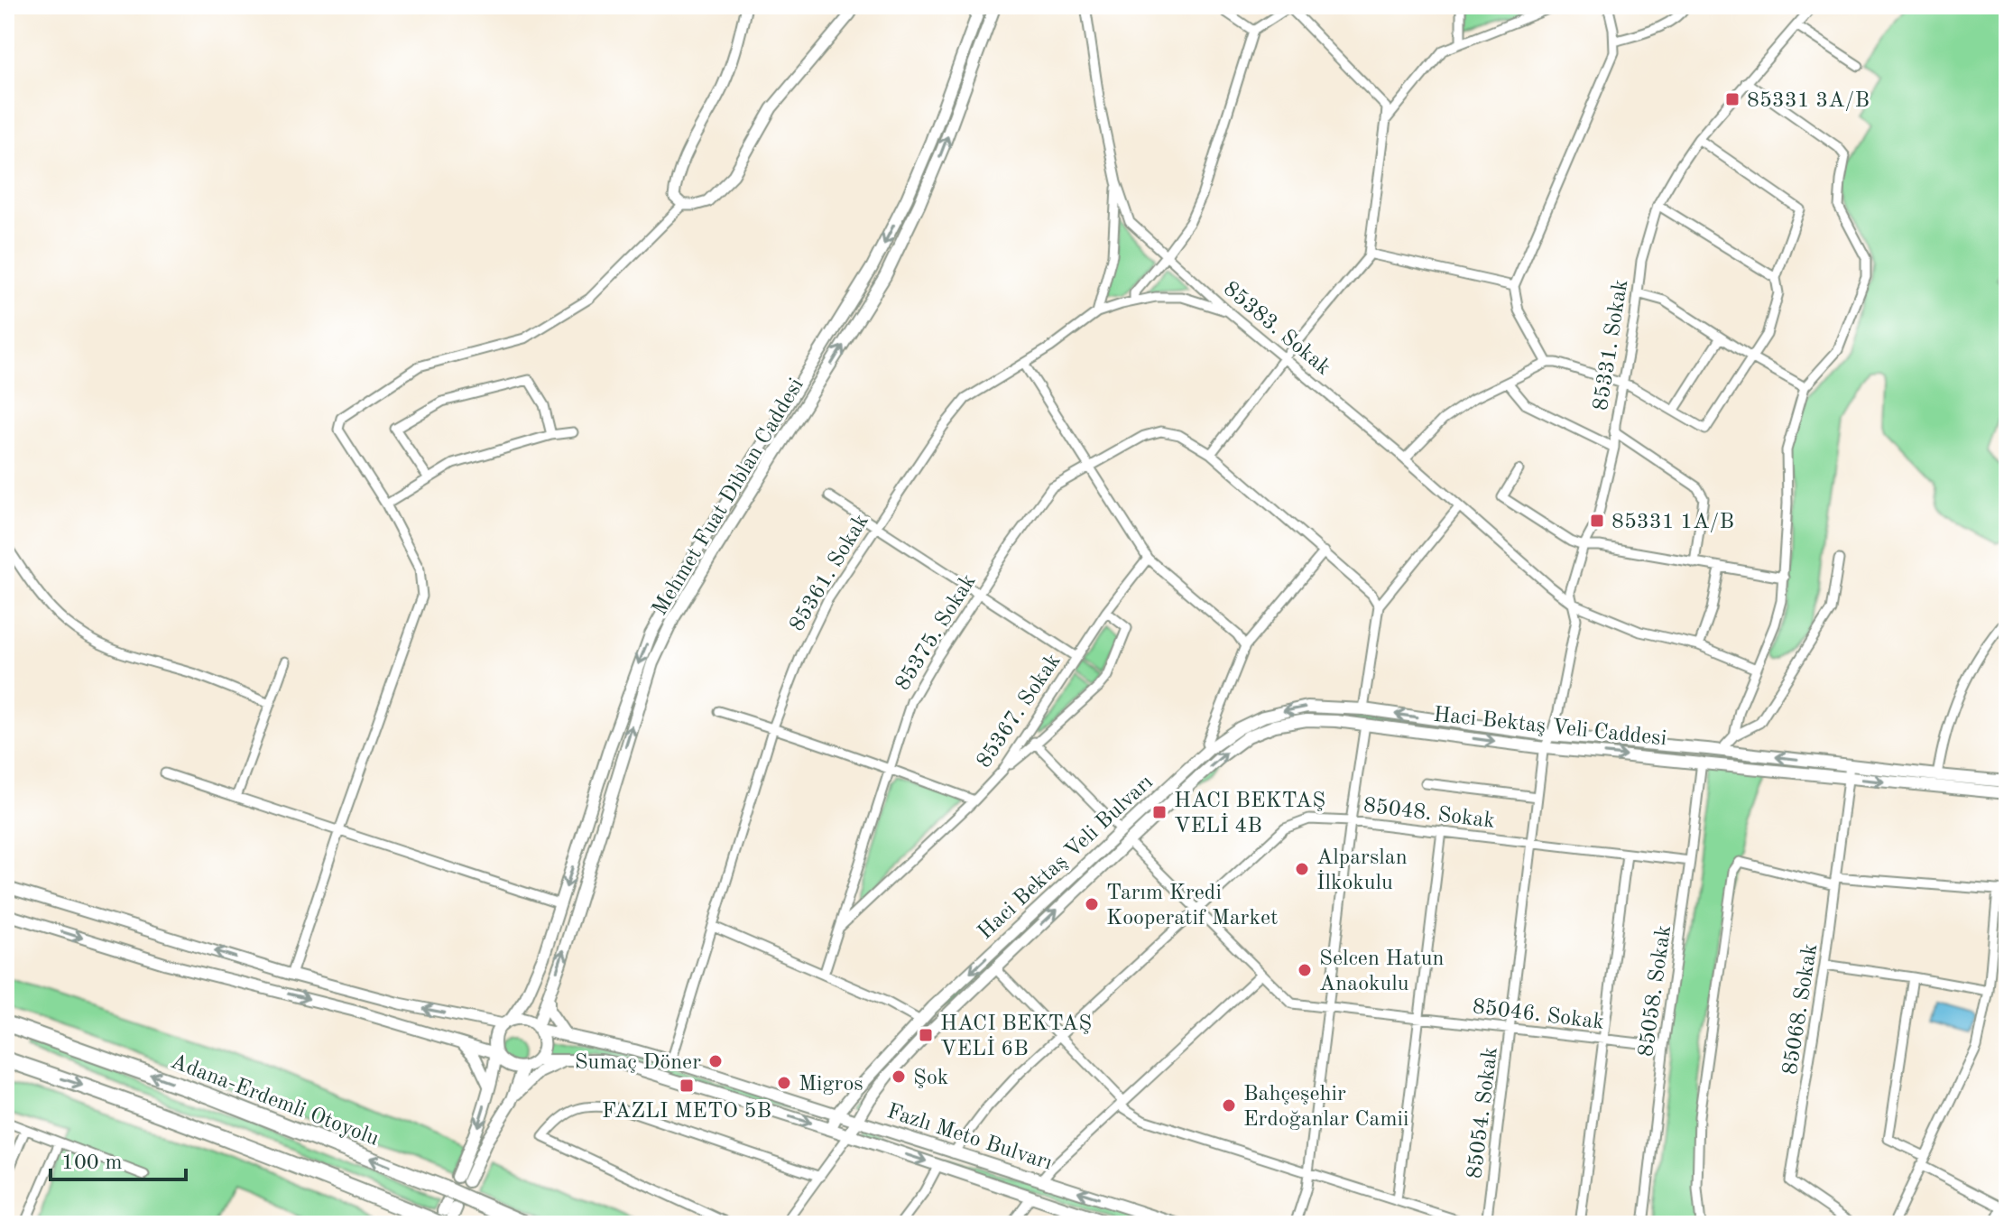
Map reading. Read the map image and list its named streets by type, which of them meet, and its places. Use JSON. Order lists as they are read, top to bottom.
{
  "streets": {
    "highway": ["Adana-Erdemli Otoyolu"],
    "main road": [
      "Mehmet Fuat Diblan Caddesi",
      "Haci Bektaş Veli Caddesi",
      "Haci Bektaş Veli Bulvarı",
      "Fazlı Meto Bulvarı"
    ],
    "street": [
      "85383. Sokak",
      "85331. Sokak",
      "85361. Sokak",
      "85375. Sokak",
      "85367. Sokak",
      "85048. Sokak",
      "85058. Sokak",
      "85068. Sokak",
      "85046. Sokak",
      "85054. Sokak"
    ]
  },
  "crossings": [
    ["85383. Sokak", "85331. Sokak"],
    ["85383. Sokak", "85361. Sokak"],
    ["85331. Sokak", "Haci Bektaş Veli Caddesi"],
    ["85331. Sokak", "85054. Sokak"],
    ["Mehmet Fuat Diblan Caddesi", "Fazlı Meto Bulvarı"],
    ["85361. Sokak", "Fazlı Meto Bulvarı"],
    ["85375. Sokak", "85367. Sokak"],
    ["Haci Bektaş Veli Caddesi", "Haci Bektaş Veli Bulvarı"],
    ["Haci Bektaş Veli Caddesi", "85058. Sokak"],
    ["Haci Bektaş Veli Caddesi", "85068. Sokak"],
    ["Haci Bektaş Veli Caddesi", "85046. Sokak"],
    ["Haci Bektaş Veli Caddesi", "85054. Sokak"],
    ["85048. Sokak", "85058. Sokak"],
    ["85048. Sokak", "85046. Sokak"],
    ["85048. Sokak", "85054. Sokak"],
    ["85048. Sokak", "Fazlı Meto Bulvarı"],
    ["Haci Bektaş Veli Bulvarı", "85046. Sokak"],
    ["Haci Bektaş Veli Bulvarı", "Fazlı Meto Bulvarı"],
    ["85058. Sokak", "85046. Sokak"],
    ["85046. Sokak", "85054. Sokak"]
  ],
  "places": {
    "transit": [
      "85331 3A/B",
      "85331 1A/B",
      "HACI BEKTAŞ VELİ 4B",
      "HACI BEKTAŞ VELİ 6B",
      "FAZLI METO 5B"
    ],
    "other": [
      "Alparslan İlkokulu",
      "Tarım Kredi Kooperatif Market",
      "Selcen Hatun Anaokulu",
      "Sumaç Döner",
      "Şok",
      "Migros",
      "Bahçeşehir Erdoğanlar Camii"
    ]
  },
  "scale_bar": "100 m"
}
